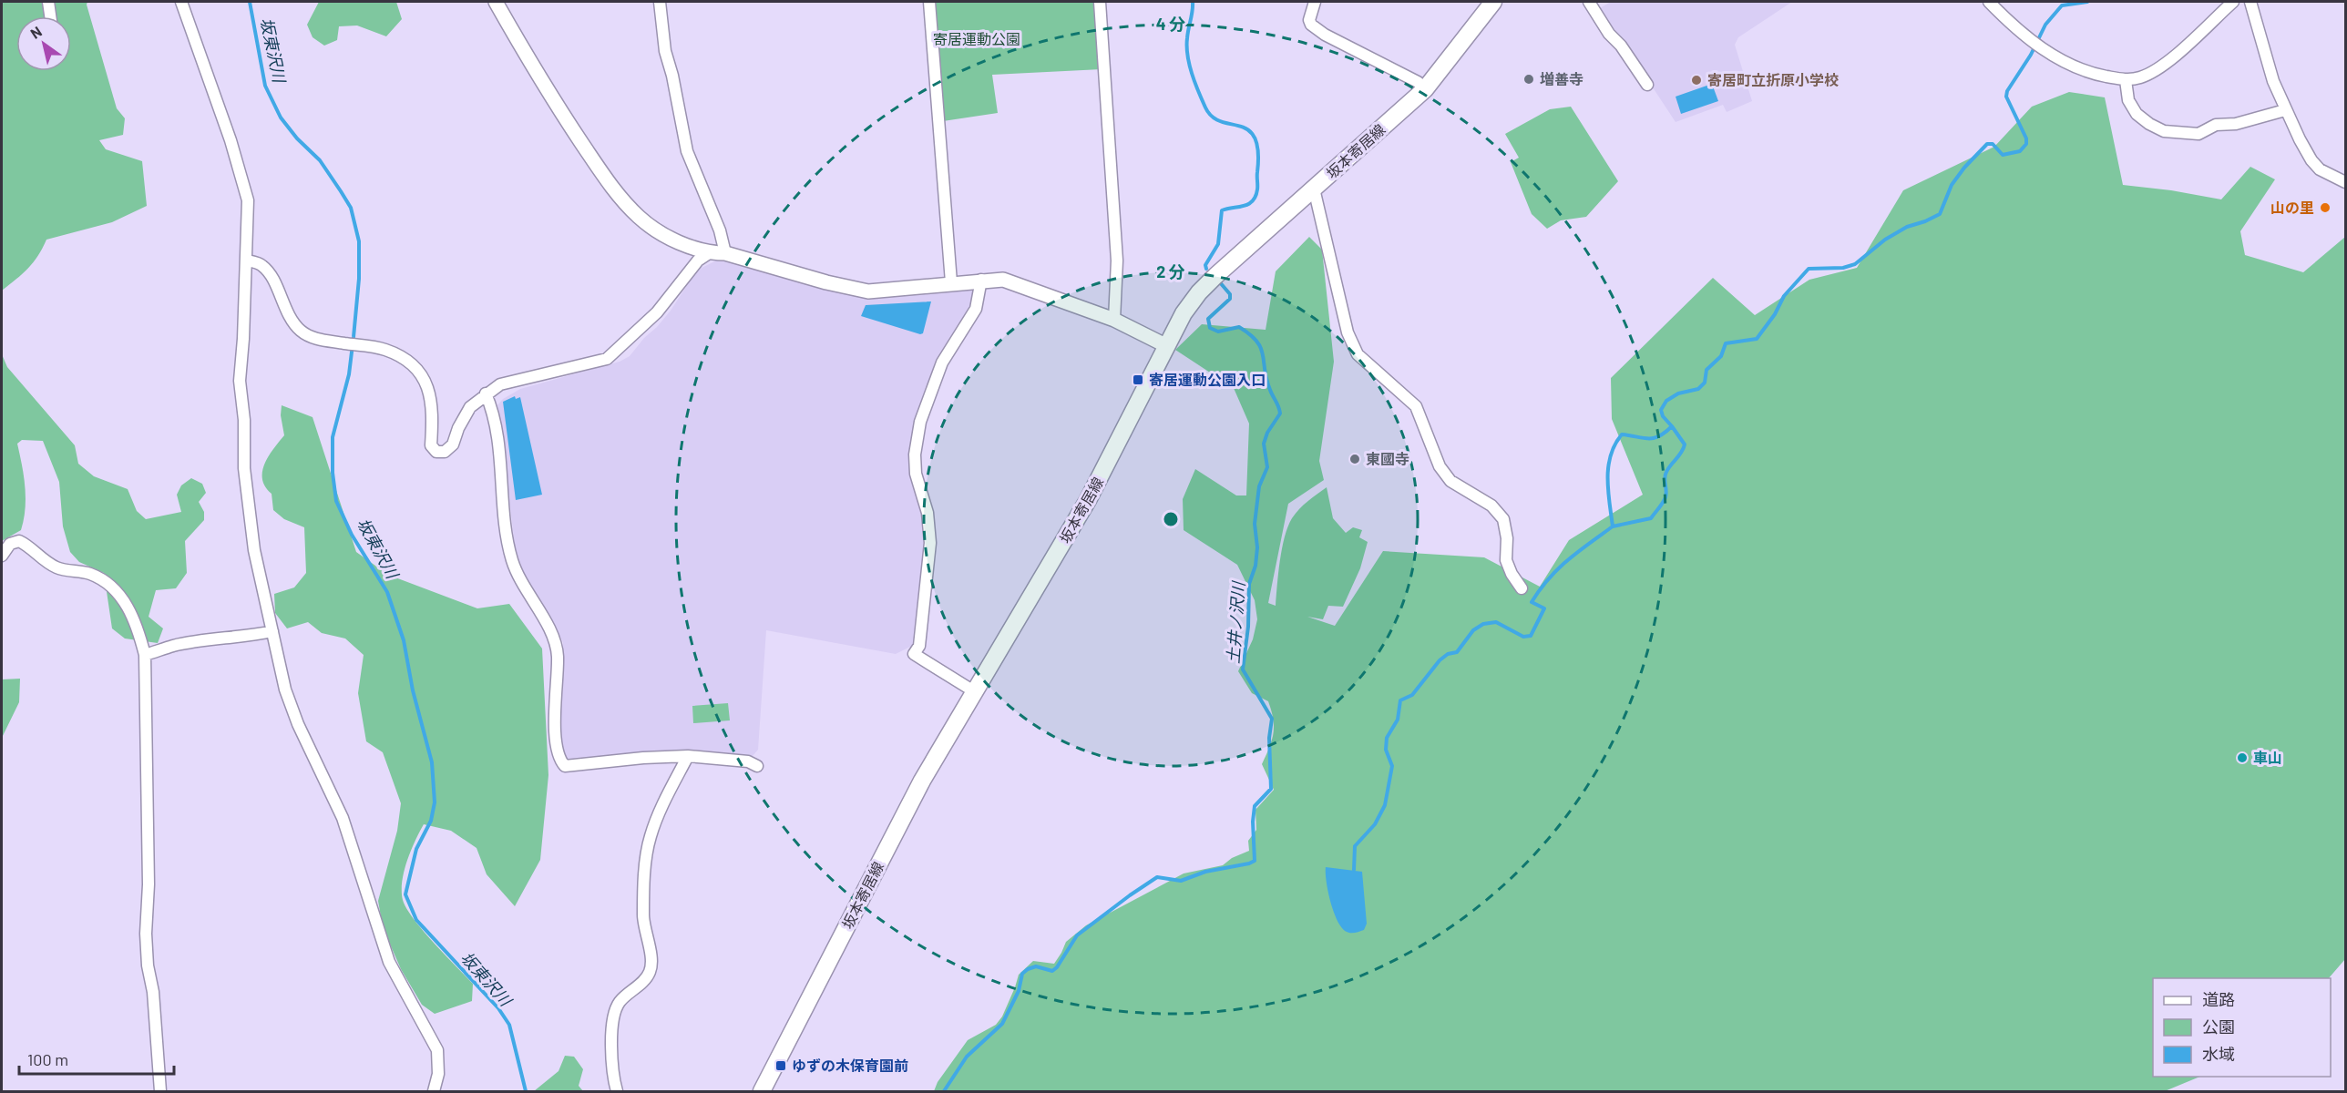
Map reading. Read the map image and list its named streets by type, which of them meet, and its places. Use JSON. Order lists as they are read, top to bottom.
{
  "streets": {
    "main road": ["坂本寄居線"]
  },
  "water": ["坂東沢川", "土井ノ沢川"],
  "parks": ["寄居運動公園"],
  "places": {
    "other": [
      "増善寺",
      "寄居町立折原小学校",
      "山の里",
      "東國寺",
      "車山"
    ],
    "transit": ["寄居運動公園入口", "ゆずの木保育園前"]
  },
  "legend": ["道路", "公園", "水域"],
  "scale_bar": "100 m",
  "north": "top left",
  "rings": ["4 分", "2 分"]
}
